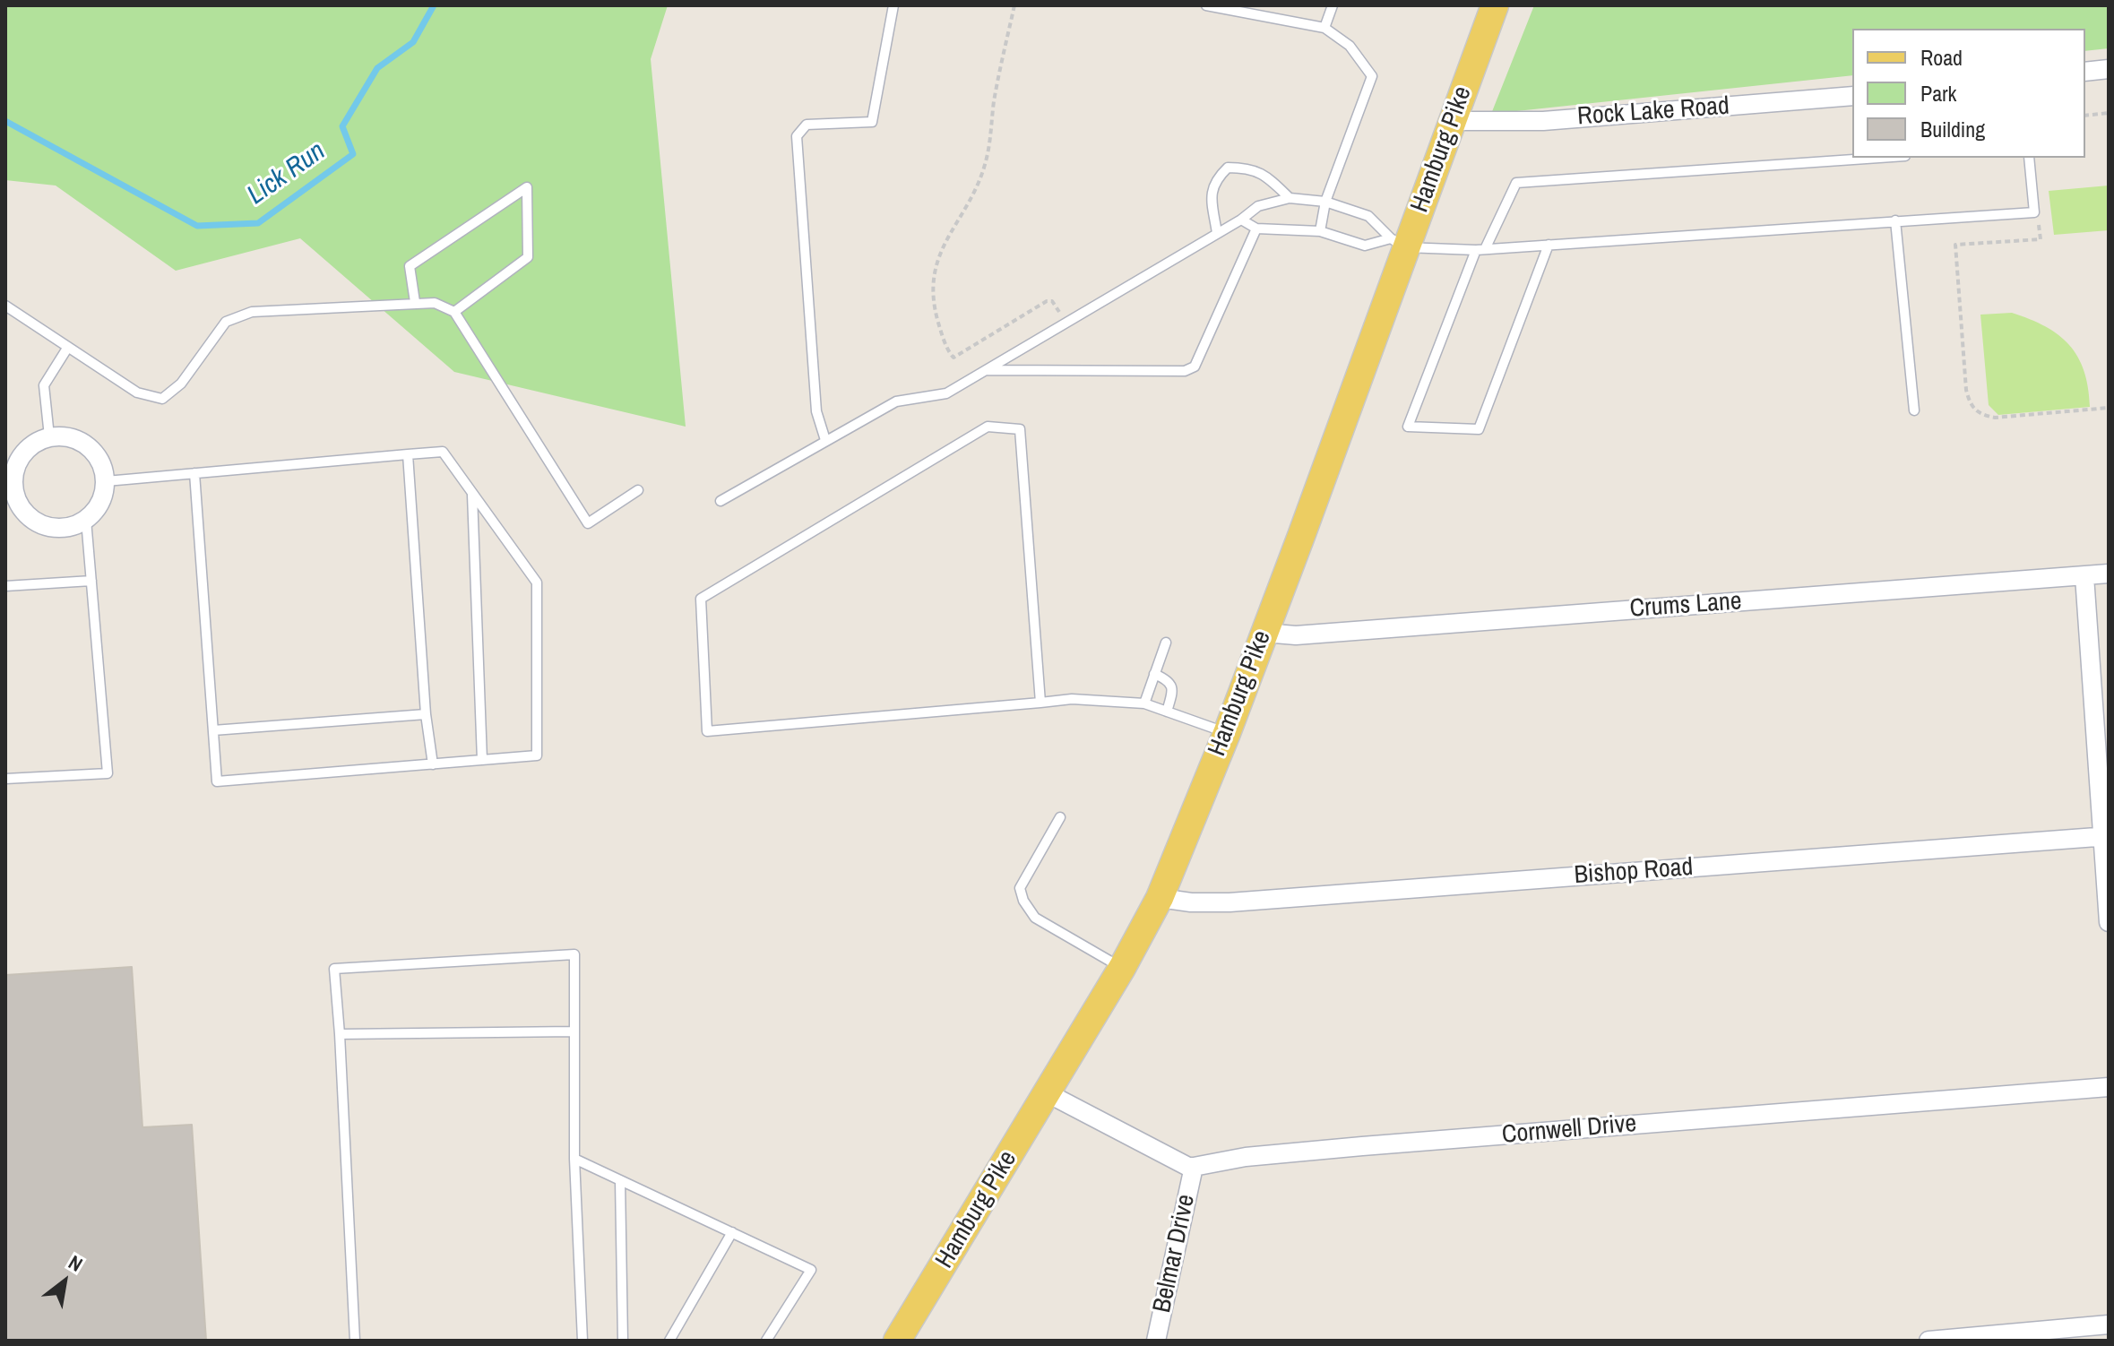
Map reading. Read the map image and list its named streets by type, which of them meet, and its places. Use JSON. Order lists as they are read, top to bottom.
{
  "streets": {
    "main road": ["Hamburg Pike"],
    "street": [
      "Rock Lake Road",
      "Crums Lane",
      "Bishop Road",
      "Cornwell Drive",
      "Belmar Drive"
    ]
  },
  "crossings": [
    ["Rock Lake Road", "Hamburg Pike"],
    ["Hamburg Pike", "Crums Lane"],
    ["Hamburg Pike", "Bishop Road"],
    ["Cornwell Drive", "Belmar Drive"]
  ],
  "water": ["Lick Run"],
  "legend": ["Road", "Park", "Building"],
  "north": "top right"
}
